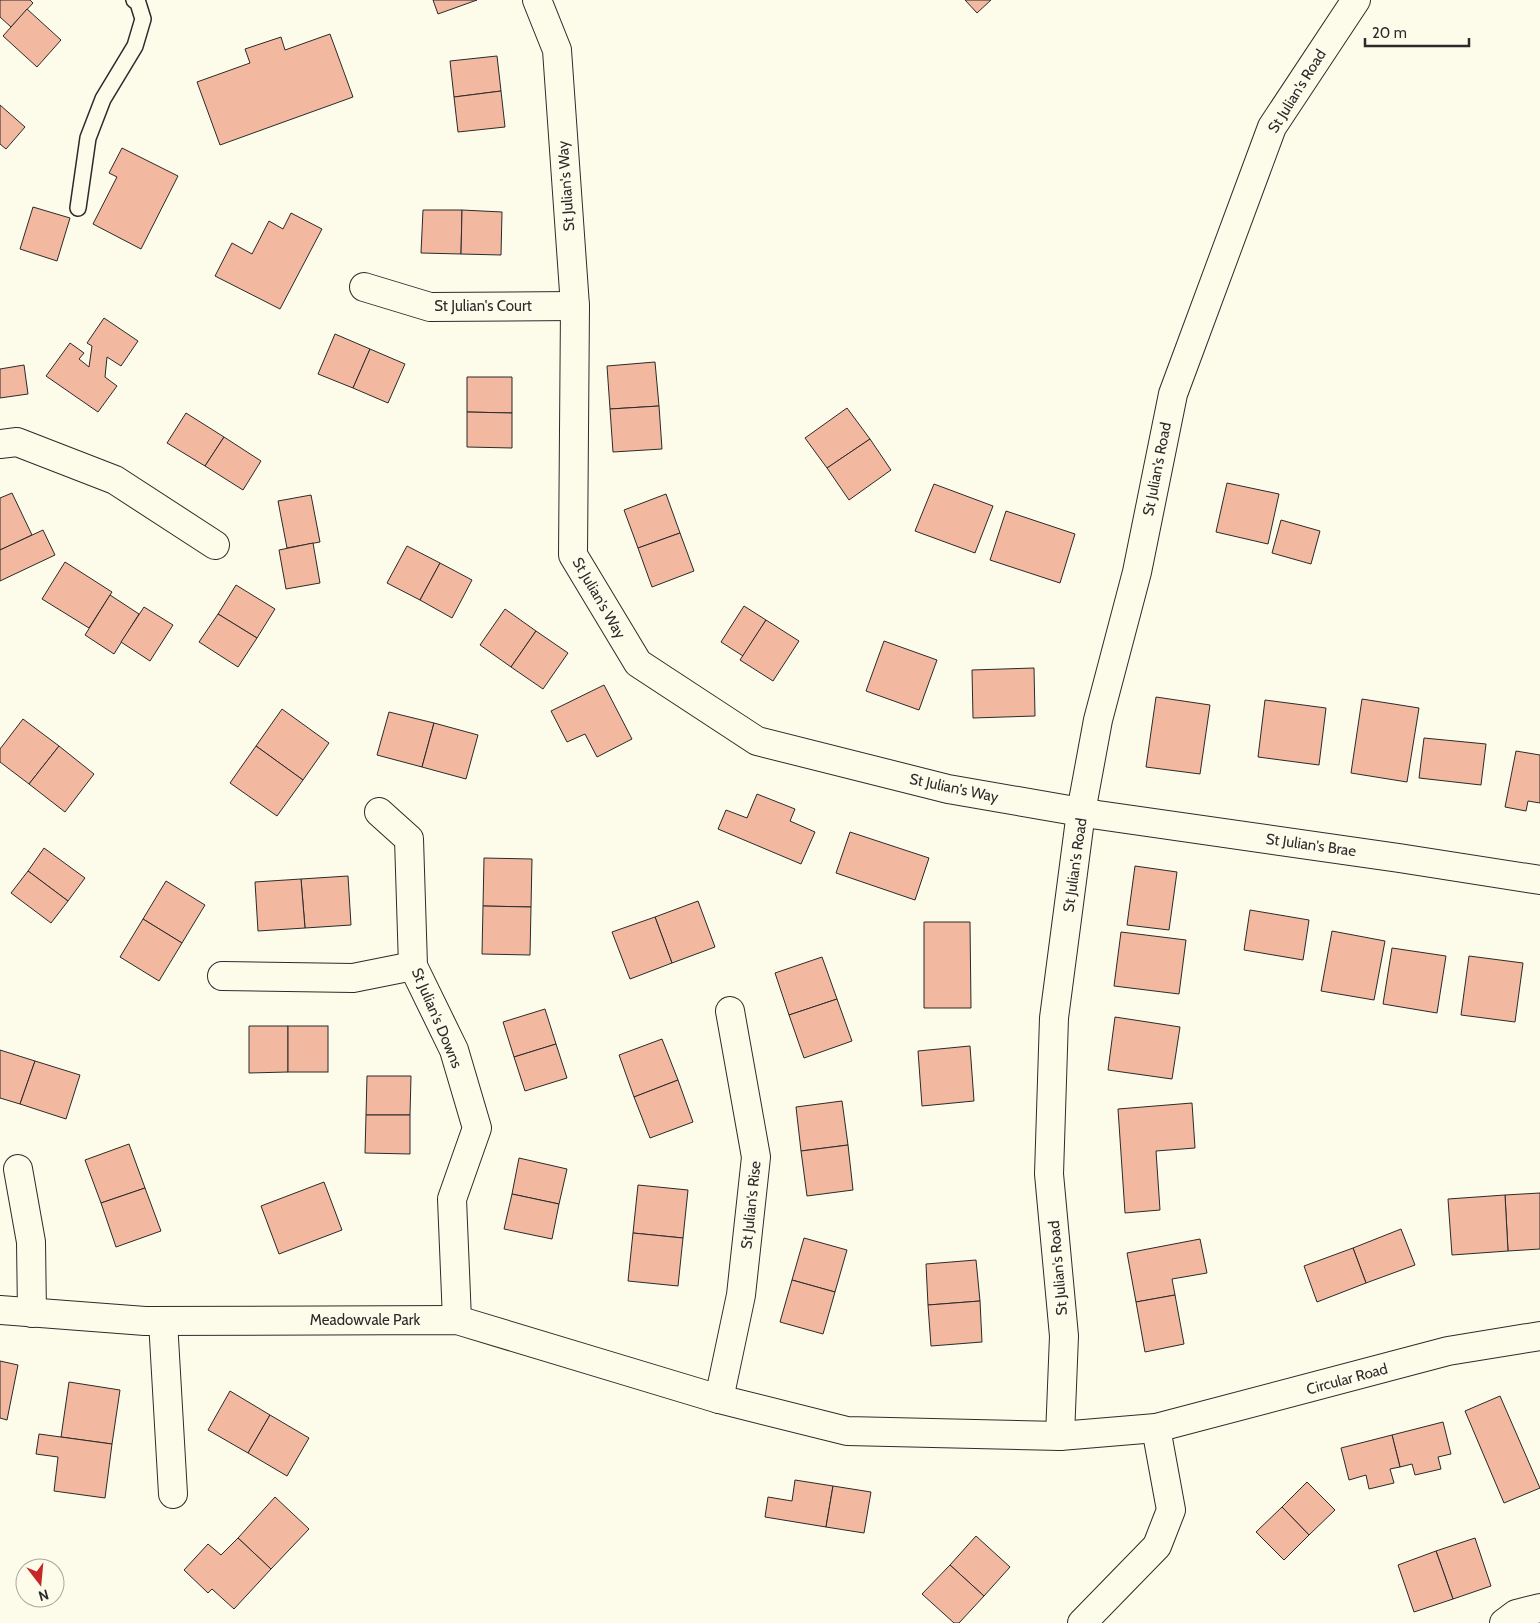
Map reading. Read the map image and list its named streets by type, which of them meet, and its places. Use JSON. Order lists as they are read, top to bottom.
{
  "streets": {
    "street": [
      "St Julian's Road",
      "St Julian's Way",
      "St Julian's Court",
      "St Julian's Brae",
      "St Julian's Downs",
      "St Julian's Rise",
      "Meadowvale Park",
      "Circular Road"
    ]
  },
  "crossings": [
    ["St Julian's Road", "St Julian's Way"],
    ["St Julian's Road", "St Julian's Brae"],
    ["St Julian's Road", "Circular Road"],
    ["St Julian's Way", "St Julian's Court"],
    ["St Julian's Way", "St Julian's Brae"],
    ["St Julian's Downs", "Meadowvale Park"],
    ["St Julian's Rise", "Meadowvale Park"]
  ],
  "scale_bar": "20 m",
  "north": "bottom"
}
